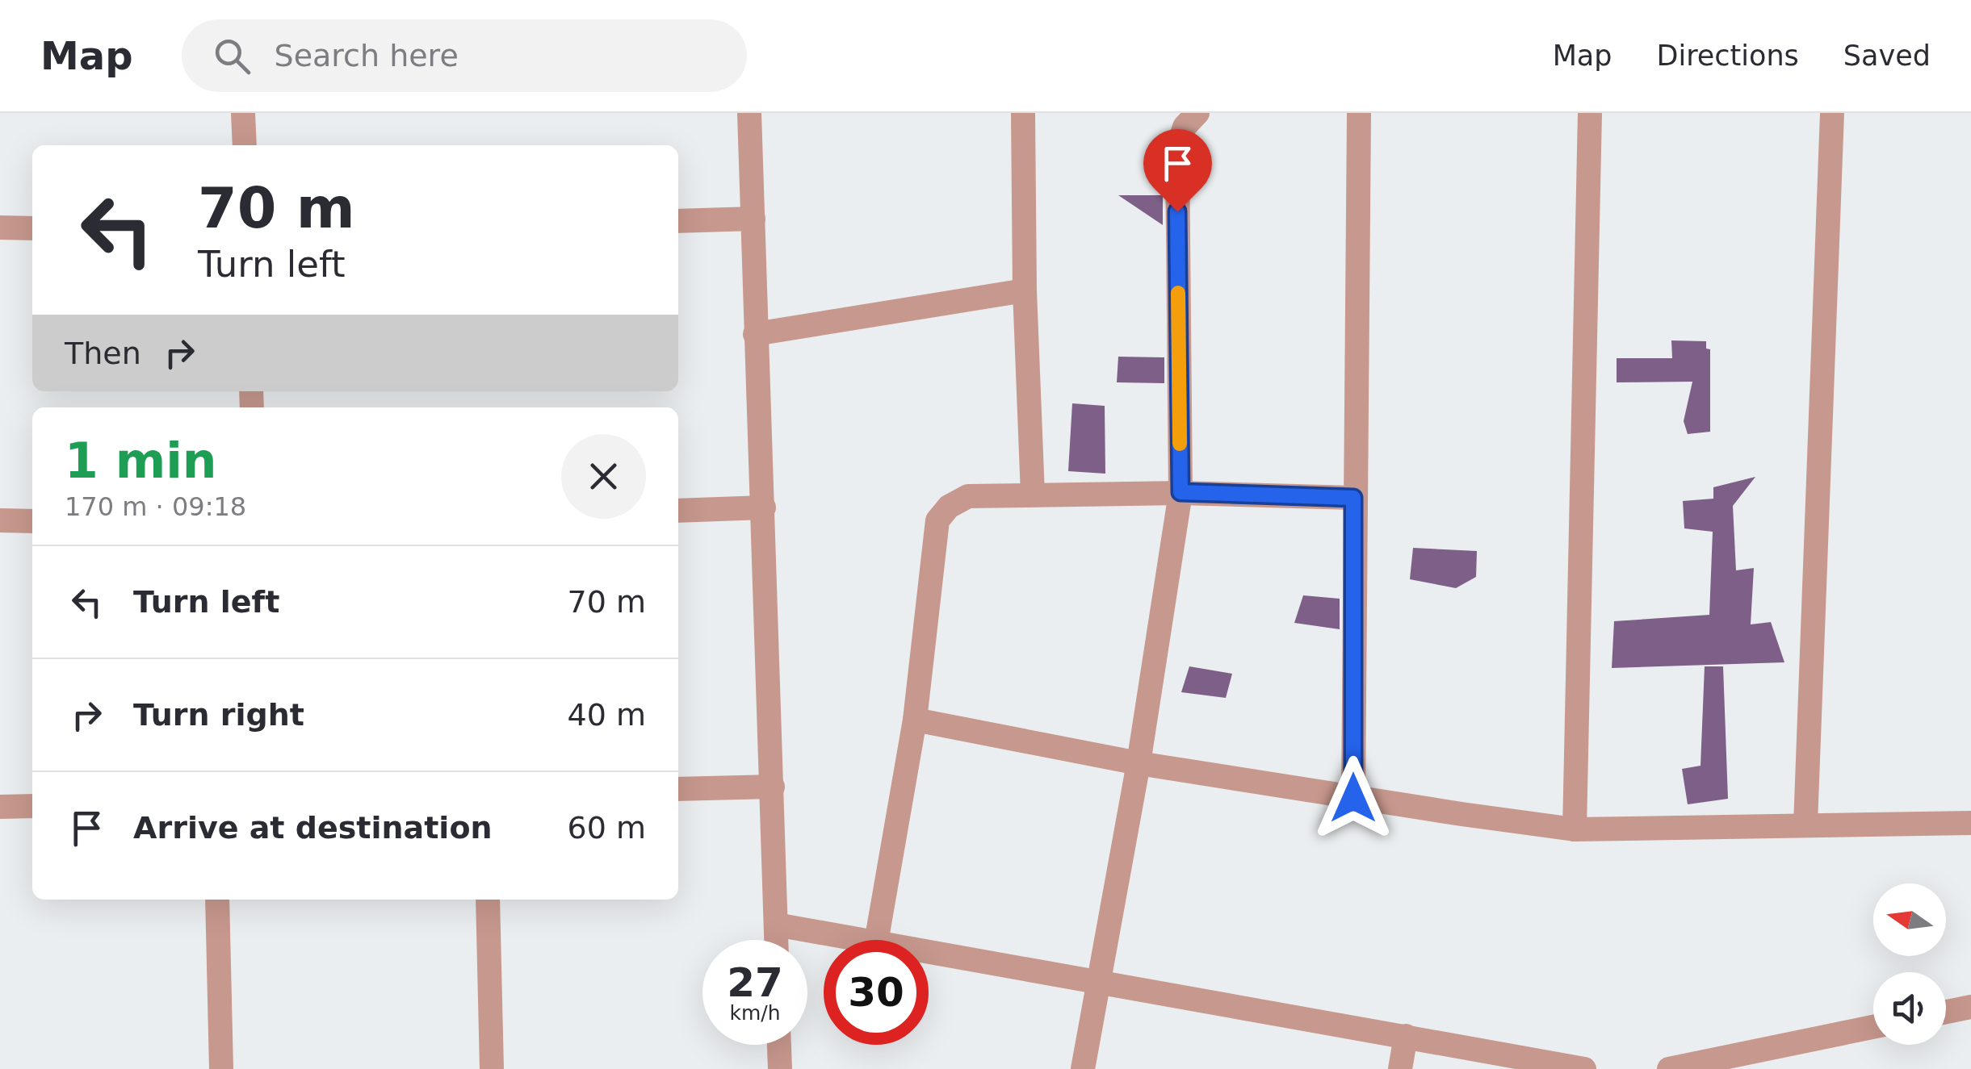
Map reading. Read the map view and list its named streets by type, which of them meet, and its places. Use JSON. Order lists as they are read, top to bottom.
{
  "north": "left",
  "page": {
    "header": "Map",
    "search": "Search here",
    "nav": ["Map", "Directions", "Saved"],
    "turn": ["70 m", "Turn left"],
    "then": "Then",
    "heading": ["1 min", "170 m · 09:18"],
    "list": [
      {
        "name": "Turn left",
        "value": "70 m"
      },
      {
        "name": "Turn right",
        "value": "40 m"
      },
      {
        "name": "Arrive at destination",
        "value": "60 m"
      }
    ],
    "speed": "27 km/h",
    "limit": "30"
  }
}
